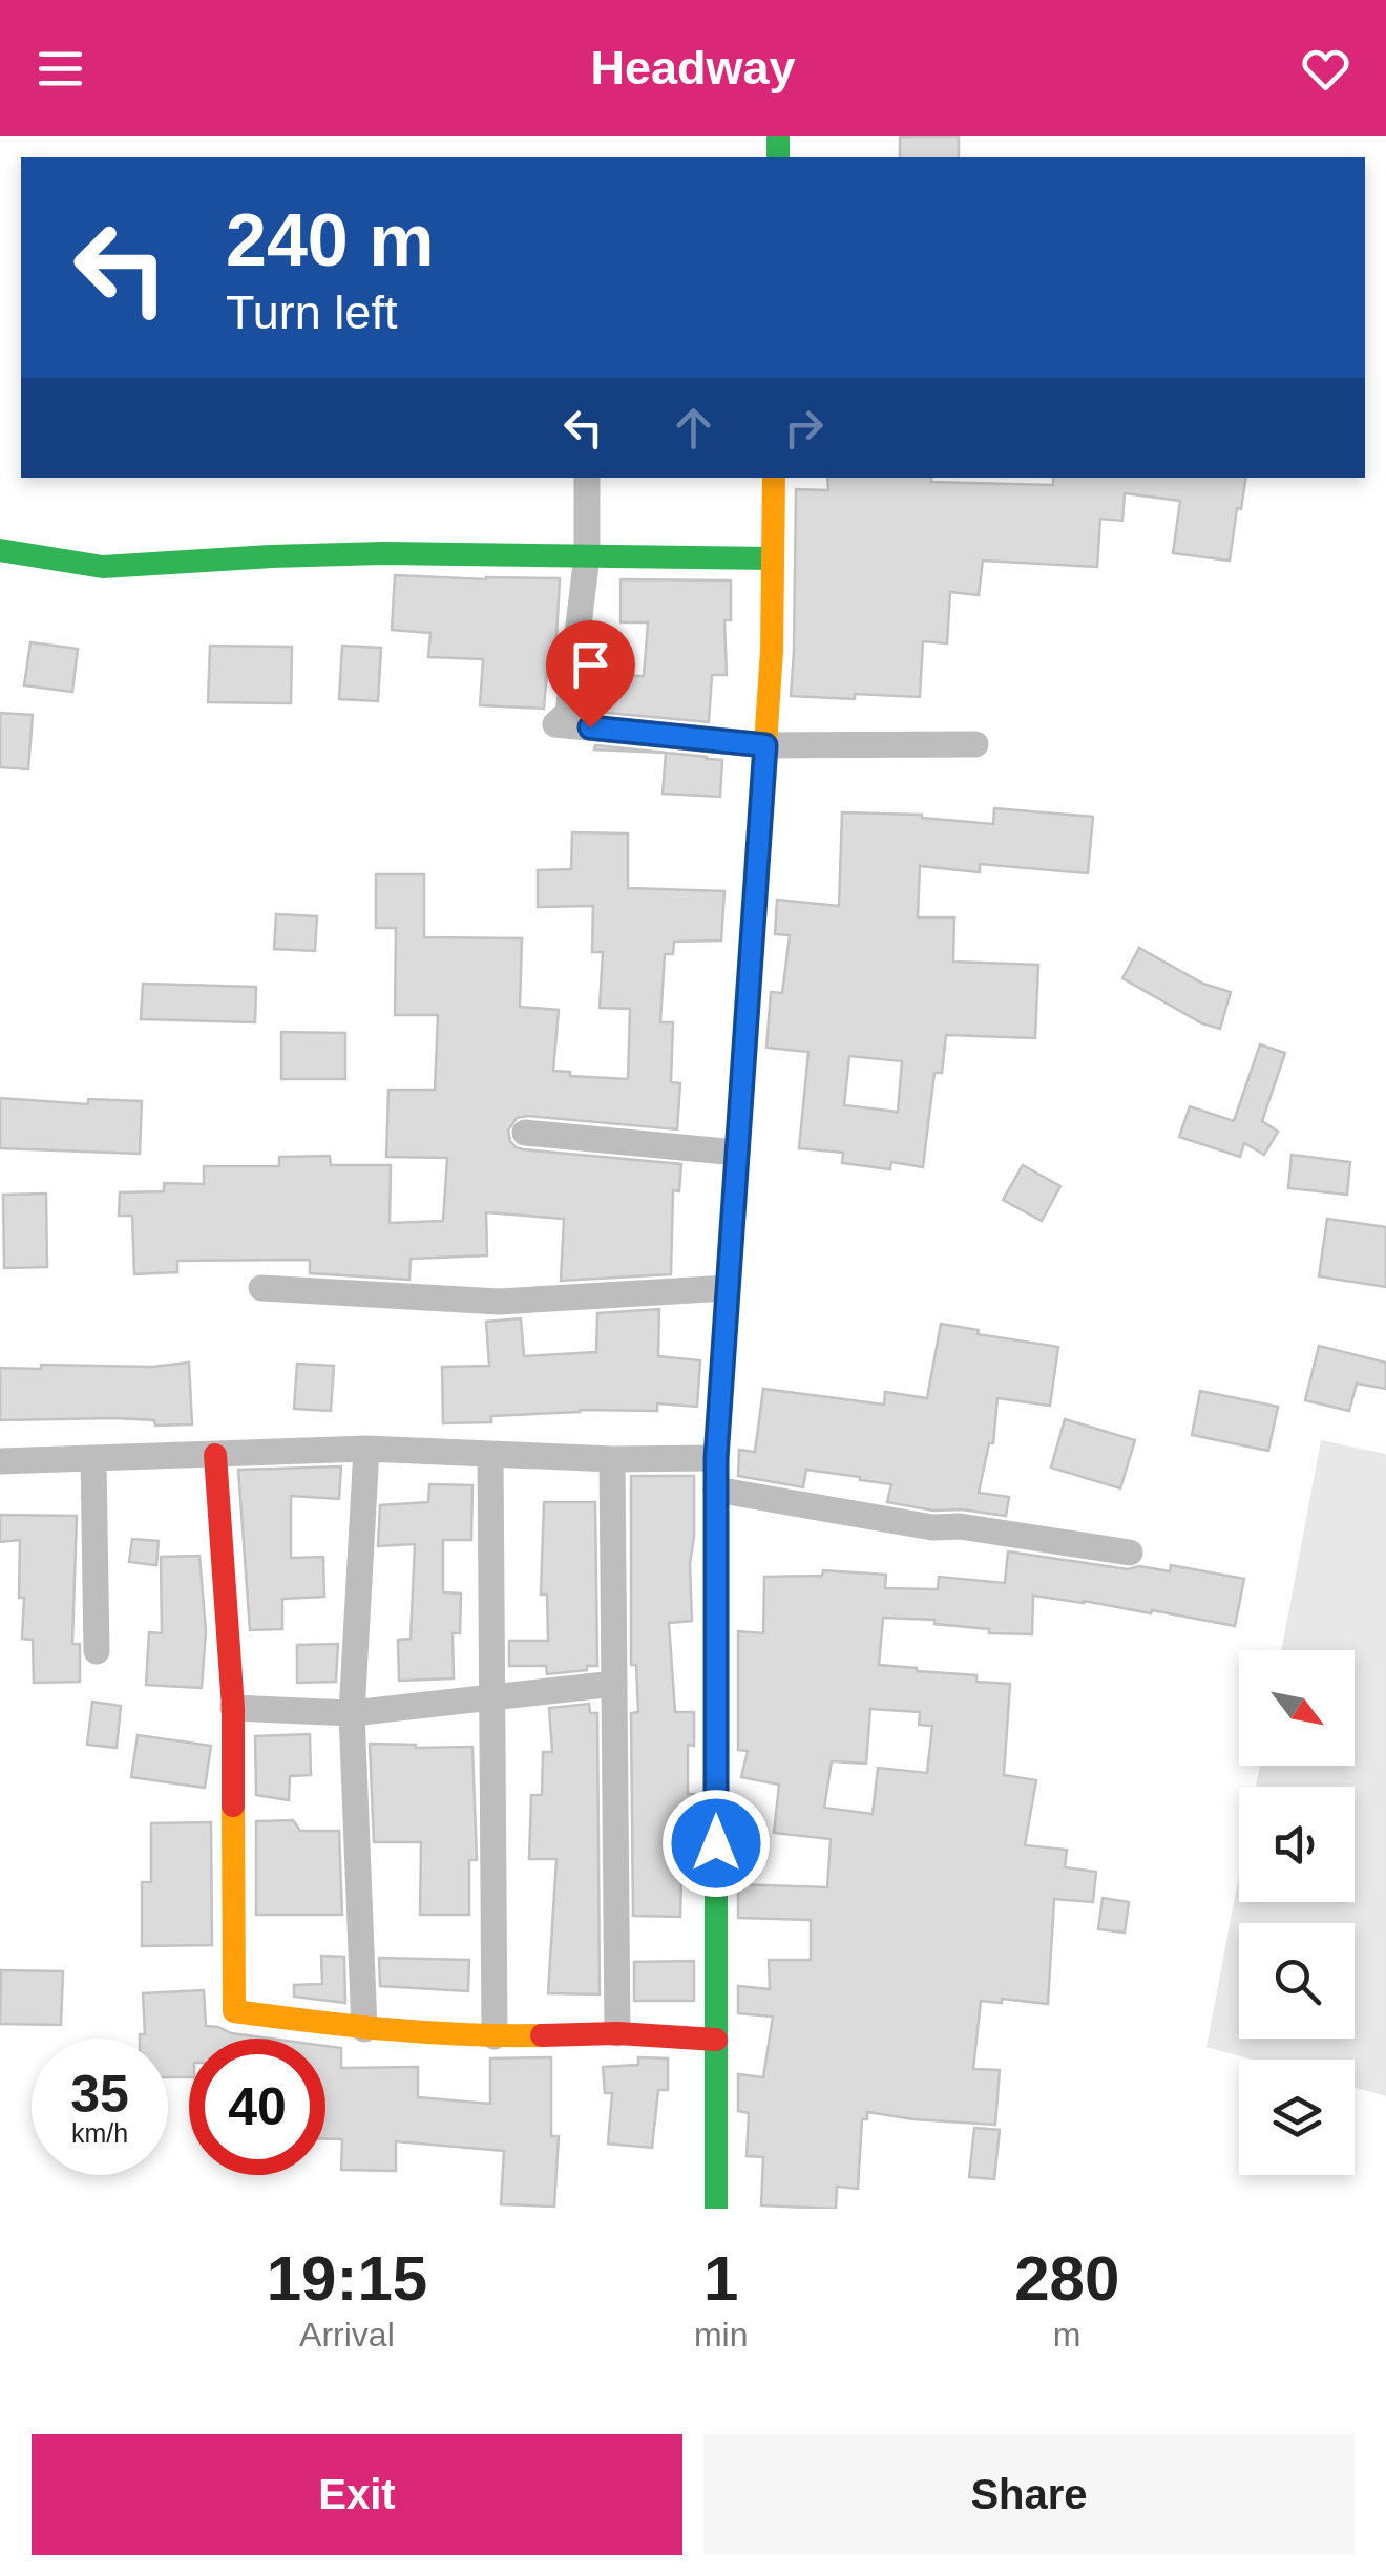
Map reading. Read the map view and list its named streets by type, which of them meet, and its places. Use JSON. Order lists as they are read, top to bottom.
{
  "north": "bottom right",
  "page": {
    "header": "Headway",
    "turn": ["240 m", "Turn left"],
    "speed": "35 km/h",
    "limit": "40",
    "eta": [
      "19:15",
      "Arrival",
      "1",
      "min",
      "280",
      "m"
    ],
    "buttons": ["Exit", "Share"]
  }
}
